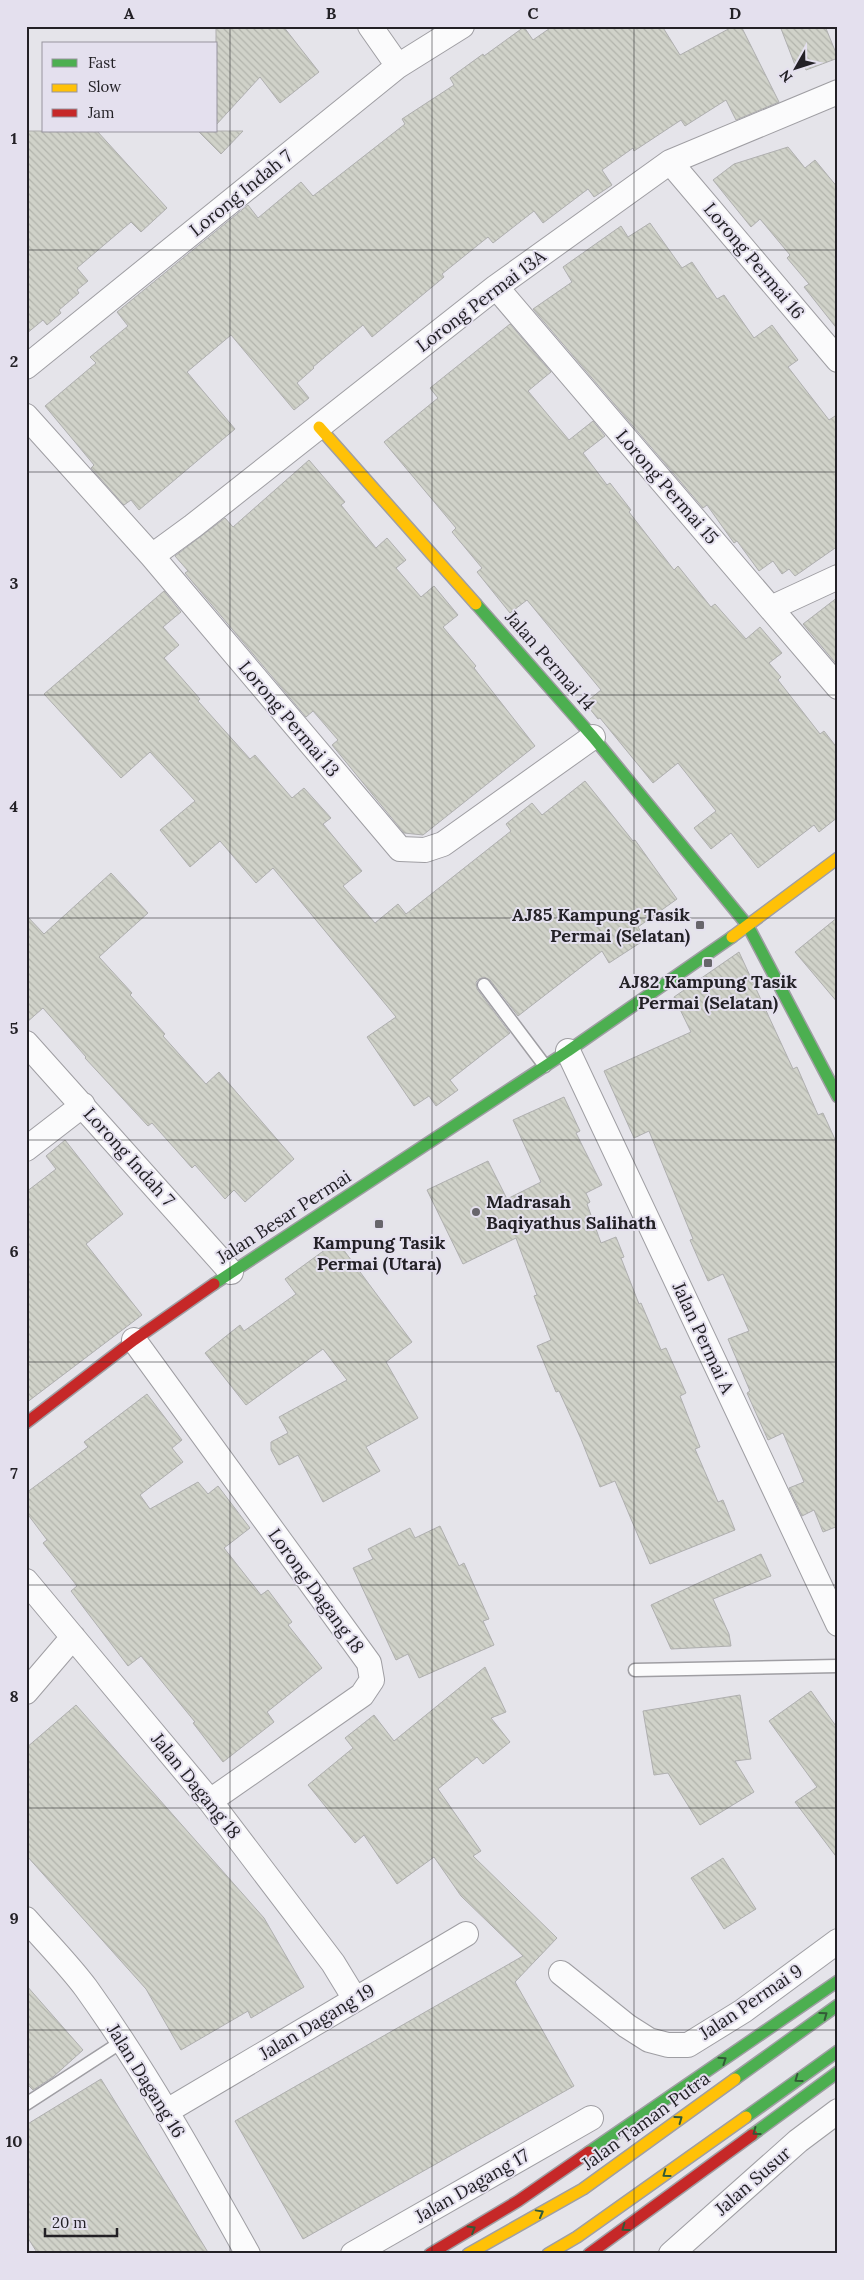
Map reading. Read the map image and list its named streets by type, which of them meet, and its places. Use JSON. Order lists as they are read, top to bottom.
{
  "streets": {
    "main road": ["Jalan Permai 14", "Jalan Besar Permai", "Jalan Taman Putra"],
    "street": [
      "Lorong Indah 7",
      "Lorong Permai 16",
      "Lorong Permai 13A",
      "Lorong Permai 15",
      "Lorong Permai 13",
      "Jalan Permai A",
      "Lorong Dagang 18",
      "Jalan Dagang 18",
      "Jalan Permai 9",
      "Jalan Dagang 19",
      "Jalan Dagang 16",
      "Jalan Susur",
      "Jalan Dagang 17"
    ]
  },
  "crossings": [
    ["Lorong Indah 7", "Jalan Besar Permai"],
    ["Lorong Permai 16", "Lorong Permai 13A"],
    ["Lorong Permai 13A", "Lorong Permai 15"],
    ["Lorong Permai 13A", "Jalan Permai 14"],
    ["Lorong Permai 13A", "Lorong Permai 13"],
    ["Jalan Permai 14", "Lorong Permai 13"],
    ["Jalan Permai 14", "Jalan Besar Permai"],
    ["Jalan Besar Permai", "Jalan Permai A"],
    ["Jalan Besar Permai", "Lorong Dagang 18"],
    ["Lorong Dagang 18", "Jalan Dagang 18"],
    ["Jalan Dagang 18", "Jalan Dagang 19"],
    ["Jalan Dagang 19", "Jalan Dagang 16"]
  ],
  "places": {
    "transit": ["AJ85 Kampung Tasik Permai (Selatan)", "AJ82 Kampung Tasik Permai (Selatan)", "Kampung Tasik Permai (Utara)"],
    "other": ["Madrasah Baqiyathus Salihath"]
  },
  "legend": ["Fast", "Slow", "Jam"],
  "scale_bar": "20 m",
  "north": "bottom left",
  "grid": {
    "columns": [
      "A",
      "B",
      "C",
      "D"
    ],
    "rows": [
      "1",
      "2",
      "3",
      "4",
      "5",
      "6",
      "7",
      "8",
      "9",
      "10"
    ]
  }
}
